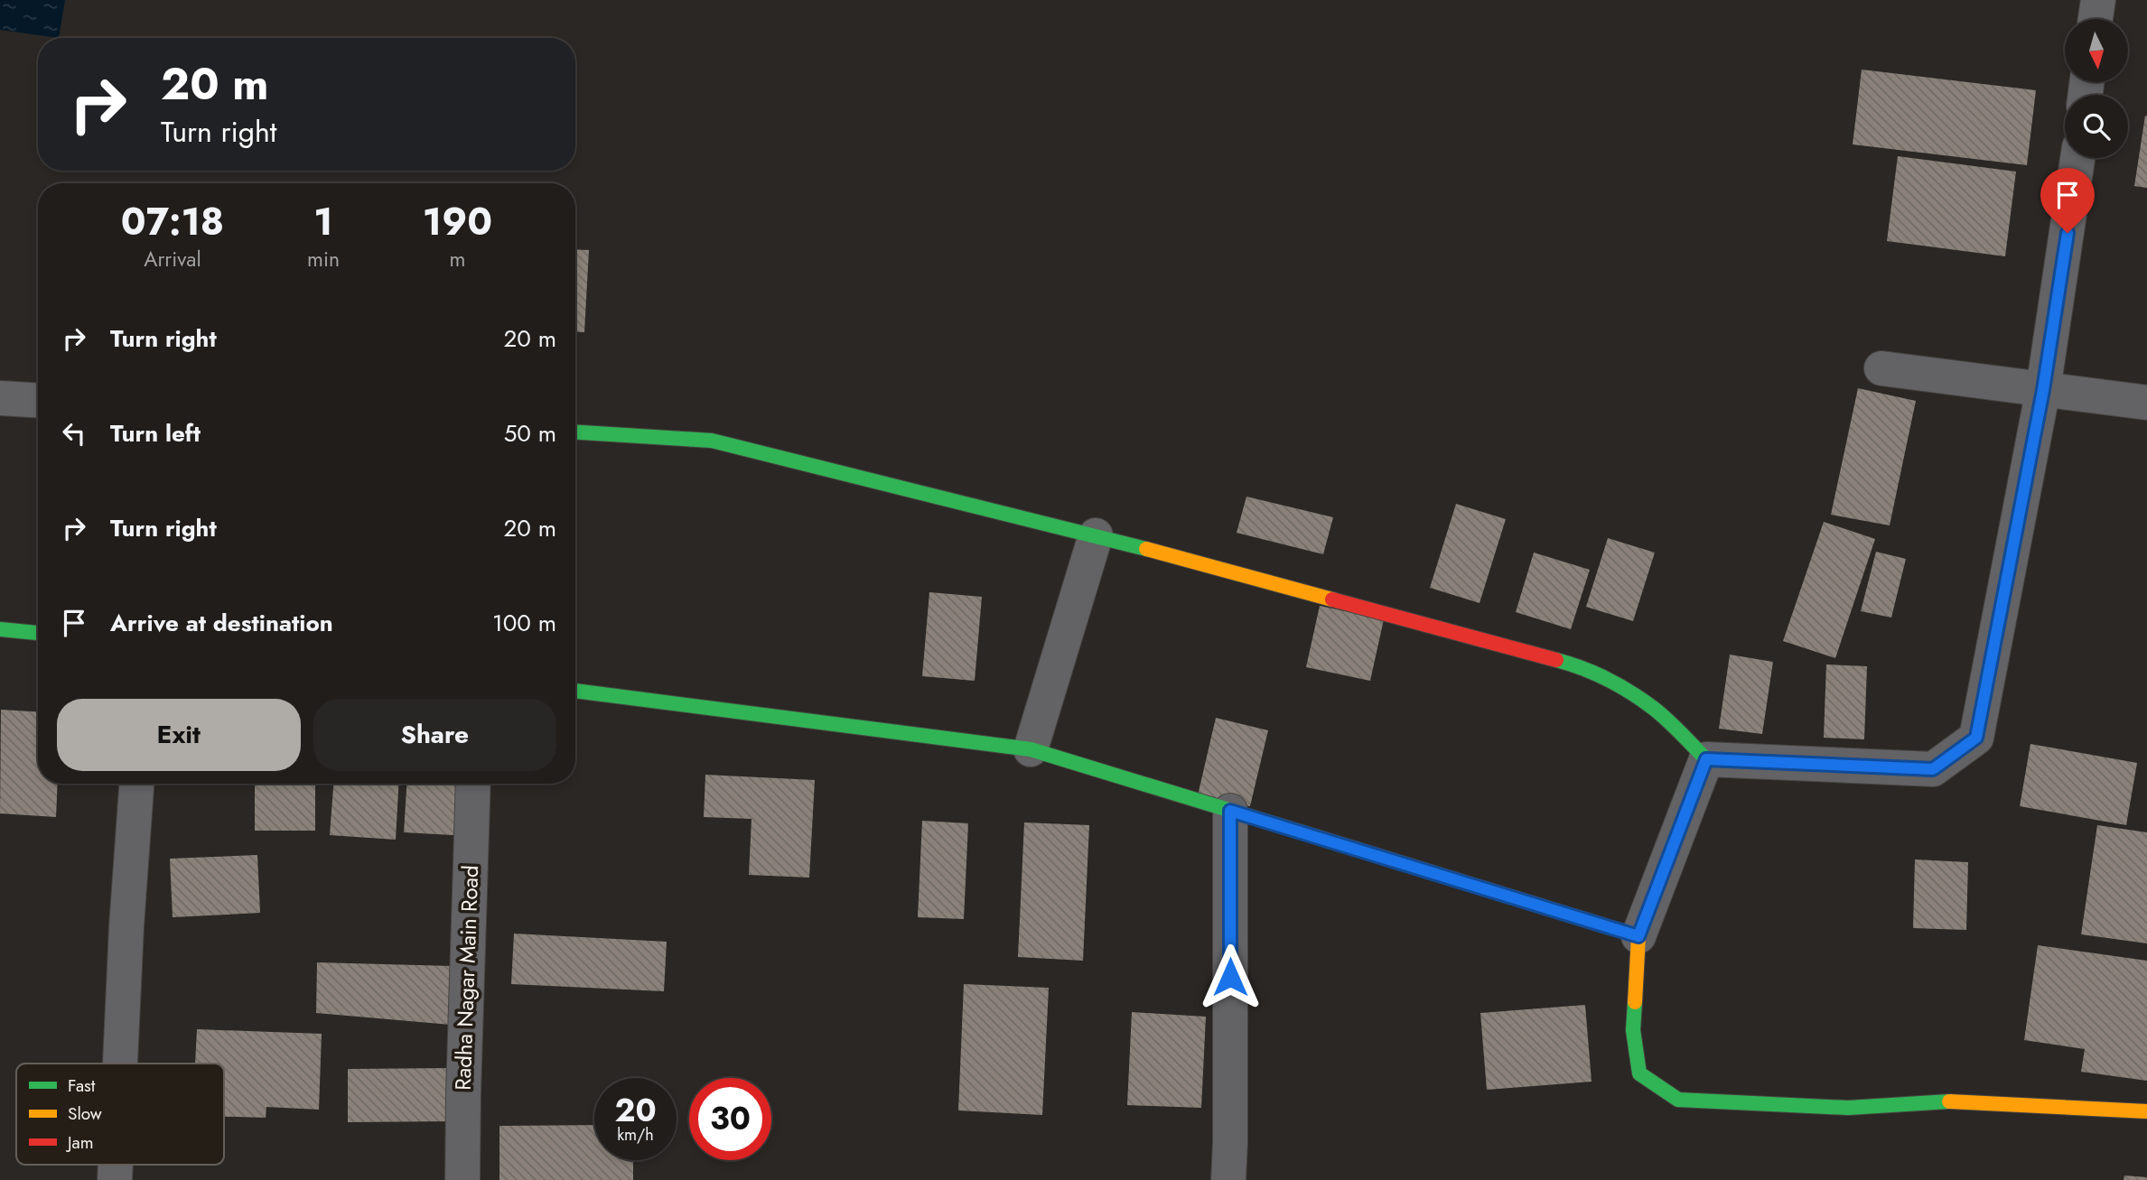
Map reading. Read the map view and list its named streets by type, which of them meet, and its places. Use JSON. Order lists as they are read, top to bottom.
{
  "streets": {
    "street": ["Radha Nagar Main Road"]
  },
  "legend": ["Fast", "Slow", "Jam"],
  "north": "bottom",
  "page": {
    "turn": ["20 m", "Turn right"],
    "eta": [
      "07:18",
      "Arrival",
      "1",
      "min",
      "190",
      "m"
    ],
    "list": [
      {
        "name": "Turn right",
        "value": "20 m"
      },
      {
        "name": "Turn left",
        "value": "50 m"
      },
      {
        "name": "Turn right",
        "value": "20 m"
      },
      {
        "name": "Arrive at destination",
        "value": "100 m"
      }
    ],
    "buttons": ["Exit", "Share"],
    "speed": "20 km/h",
    "limit": "30"
  }
}
